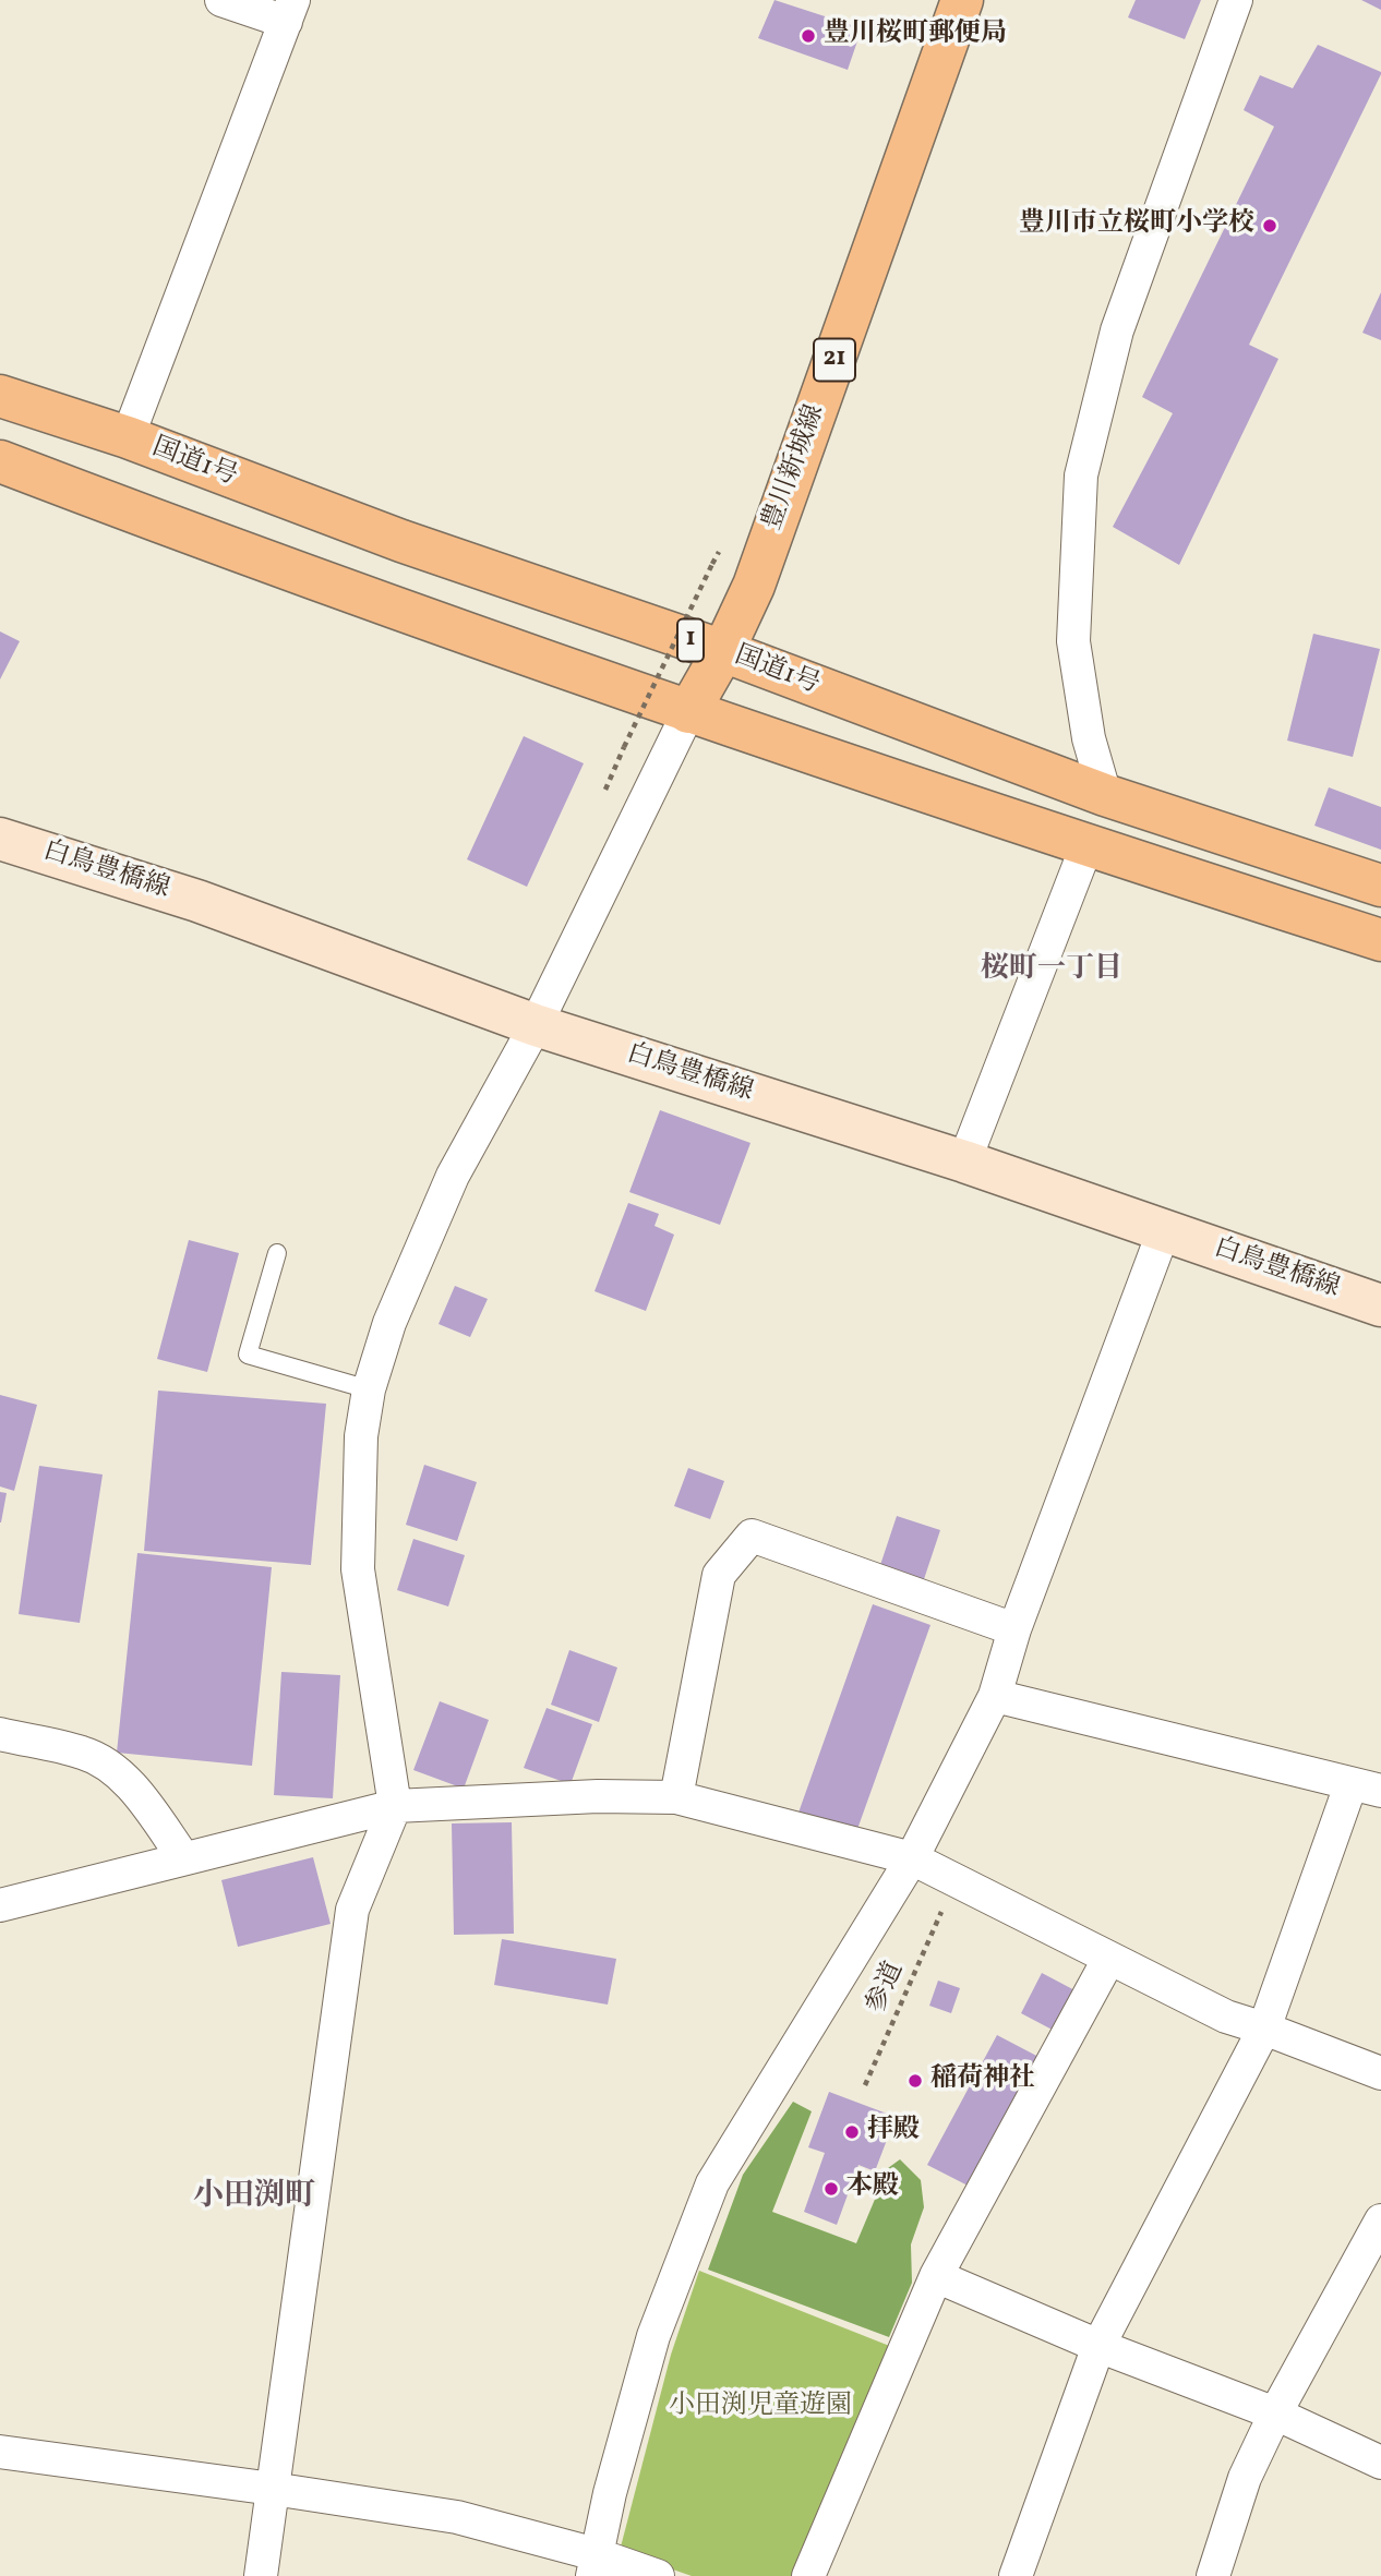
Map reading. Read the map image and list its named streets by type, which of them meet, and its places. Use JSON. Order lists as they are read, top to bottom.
{
  "streets": {
    "main road": [
      "21",
      "国道1号",
      "豊川新城線",
      "1",
      "白鳥豊橋線"
    ],
    "path": ["参道"]
  },
  "crossings": [
    ["国道1号", "豊川新城線"]
  ],
  "districts": ["桜町一丁目", "小田渕町"],
  "parks": ["小田渕児童遊園"],
  "places": [
    "豊川桜町郵便局",
    "豊川市立桜町小学校",
    "稲荷神社",
    "拝殿",
    "本殿"
  ]
}
